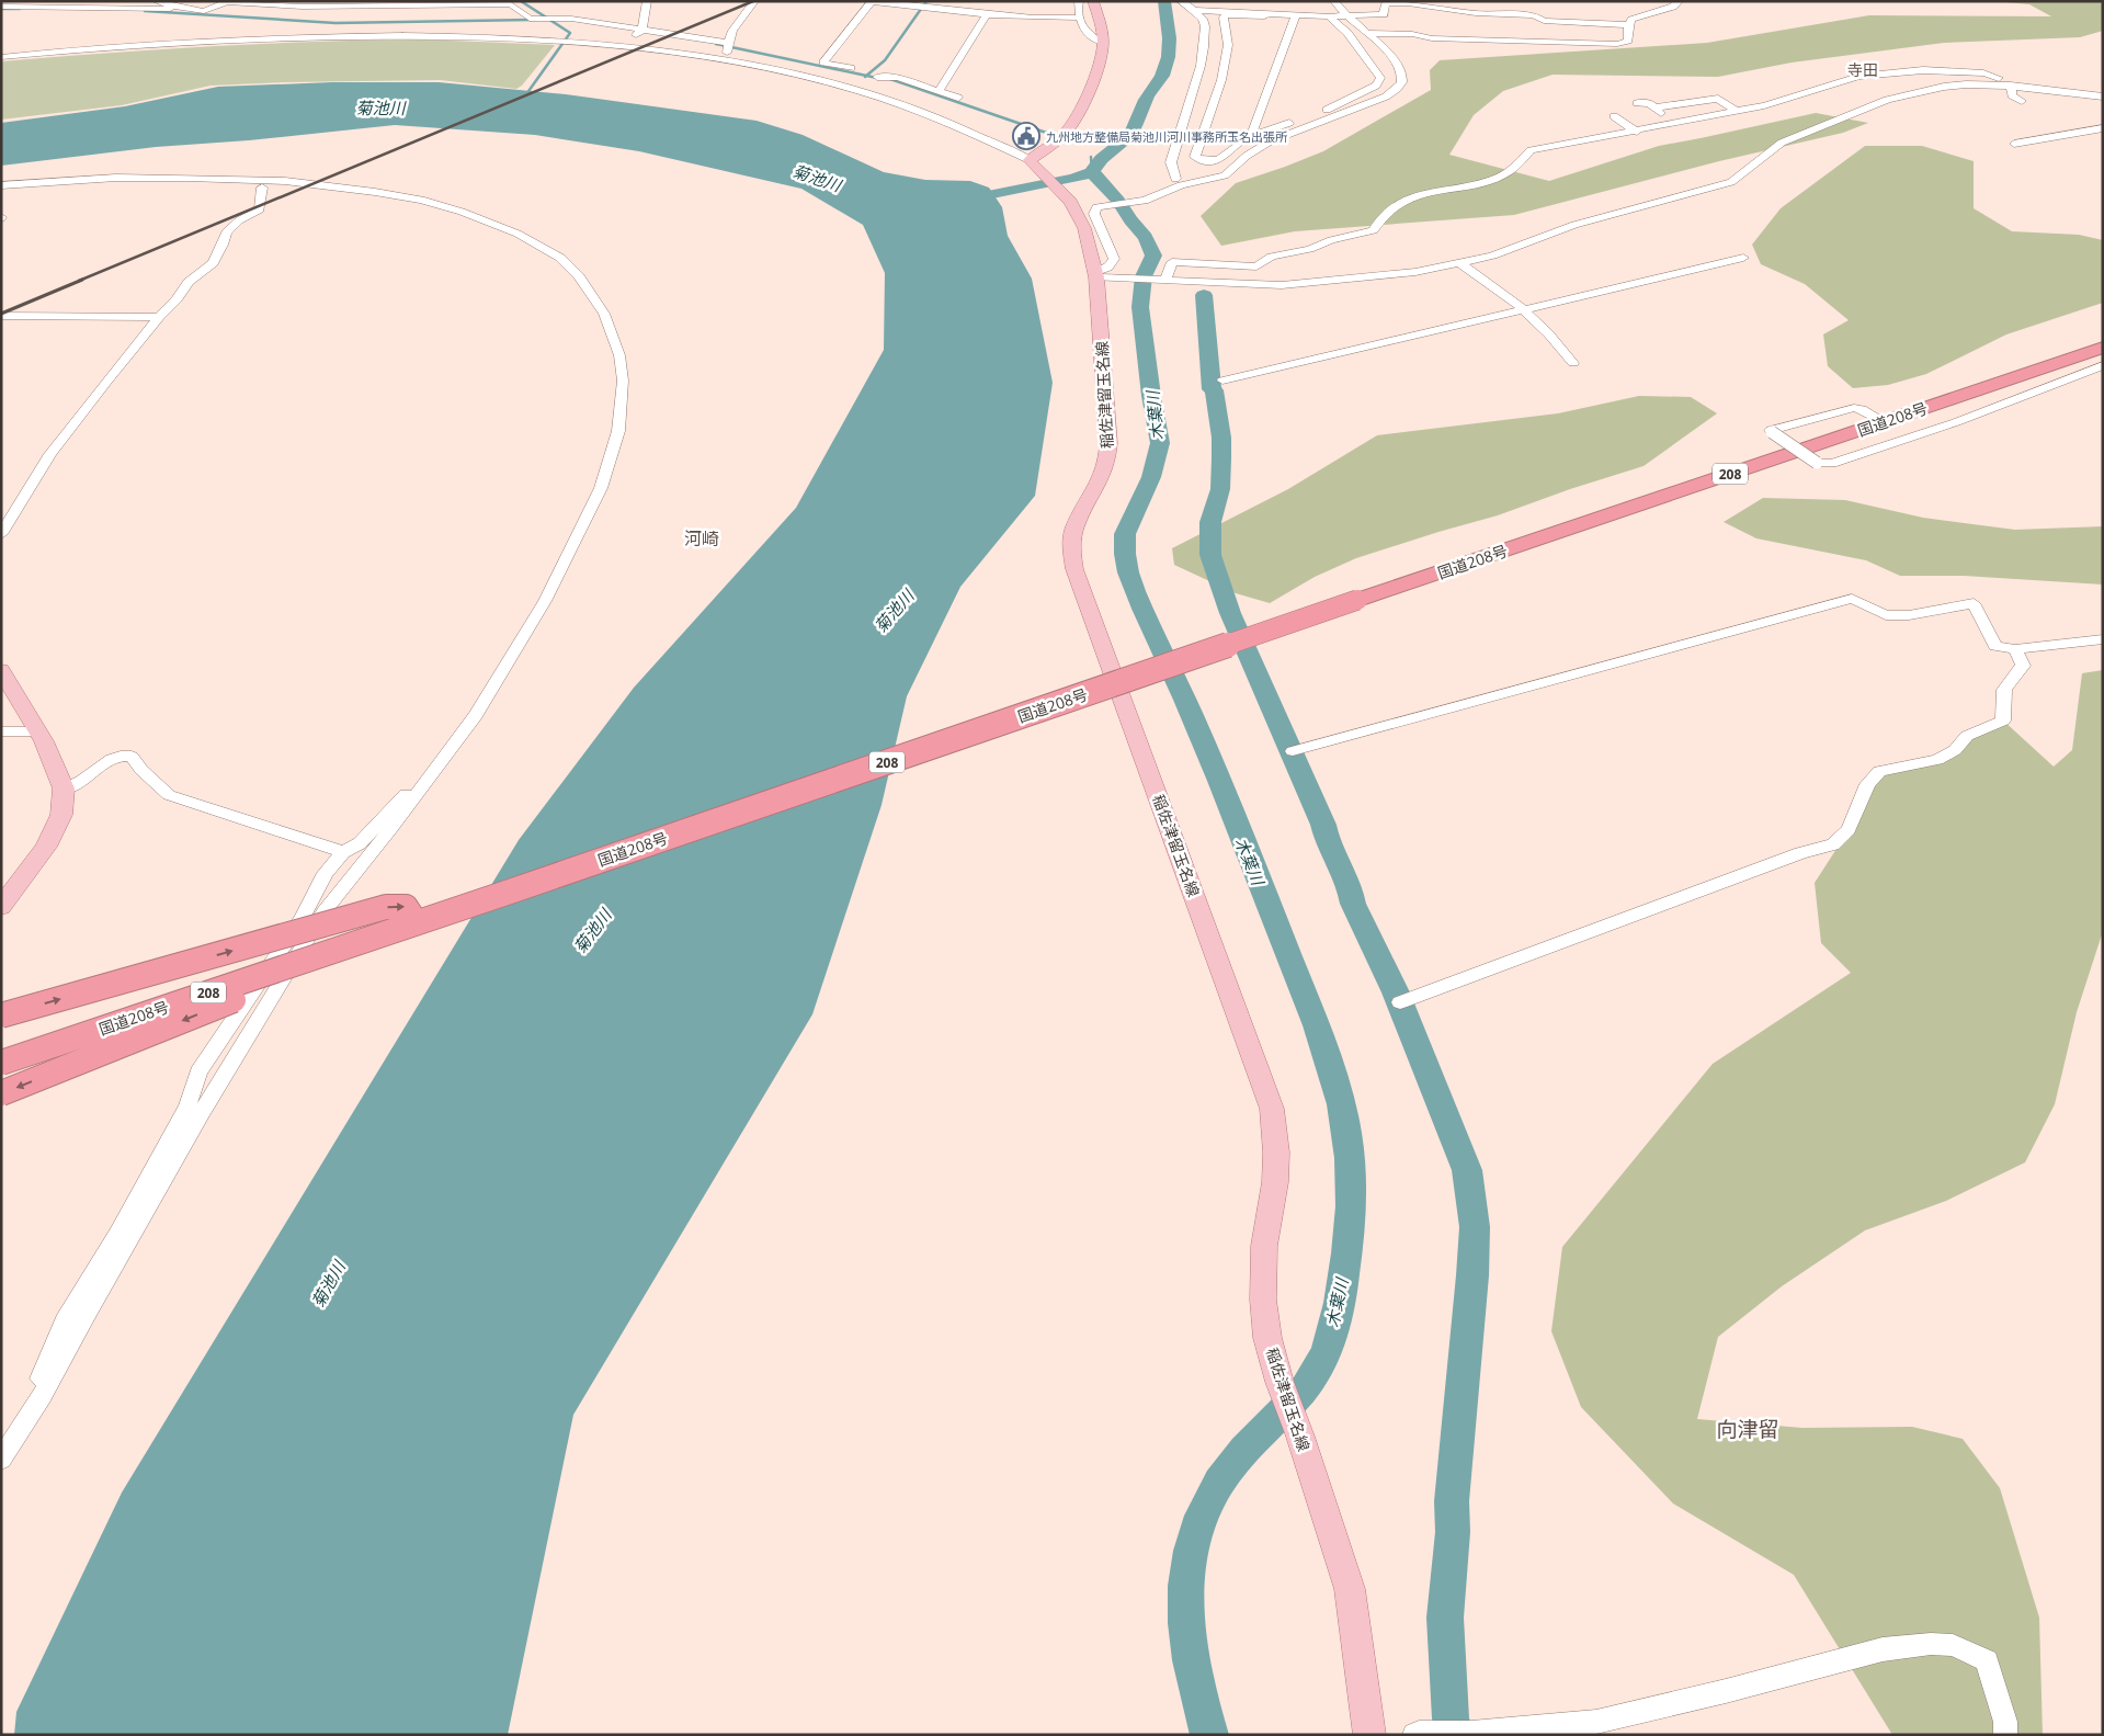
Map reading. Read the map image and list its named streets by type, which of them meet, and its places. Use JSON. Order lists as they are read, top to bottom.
{
  "streets": {
    "highway": ["国道208号", "208"],
    "main road": ["稲佐津留玉名線"]
  },
  "districts": ["寺田", "河崎", "向津留"],
  "water": ["菊池川", "木葉川"],
  "places": {
    "public building": ["九州地方整備局菊池川河川事務所玉名出張所"]
  }
}
